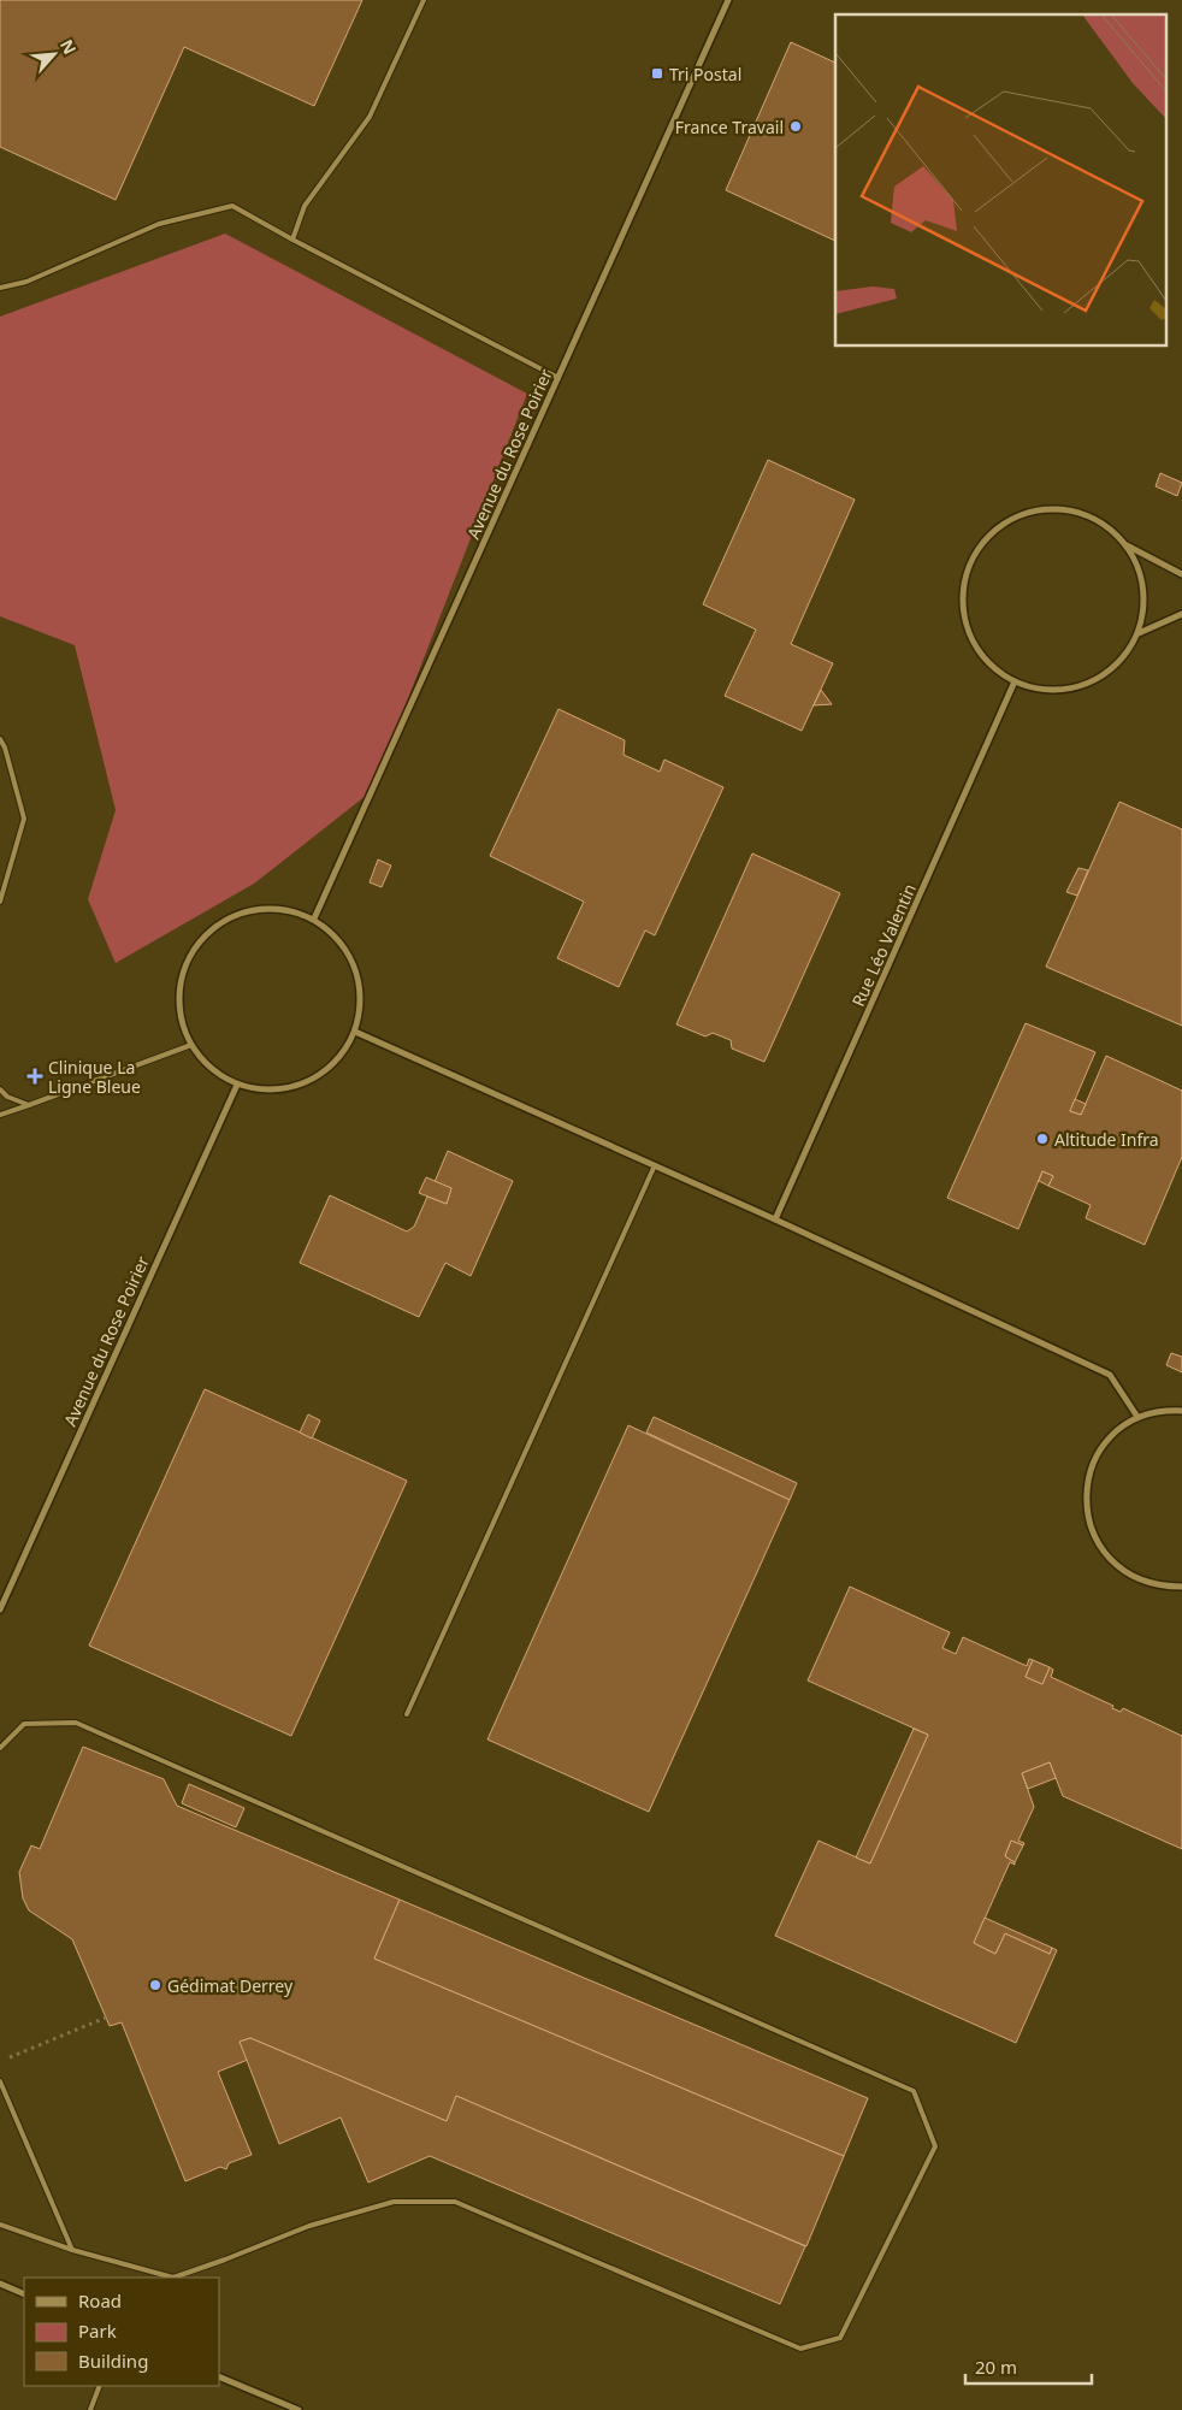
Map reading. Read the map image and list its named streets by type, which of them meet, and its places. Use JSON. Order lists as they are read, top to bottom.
{
  "streets": {
    "street": ["Avenue du Rose Poirier", "Rue Léo Valentin"]
  },
  "places": {
    "transit": ["Tri Postal"],
    "other": ["France Travail", "Altitude Infra", "Gédimat Derrey"],
    "health": ["Clinique La Ligne Bleue"]
  },
  "legend": ["Road", "Park", "Building"],
  "scale_bar": "20 m",
  "north": "top right"
}
